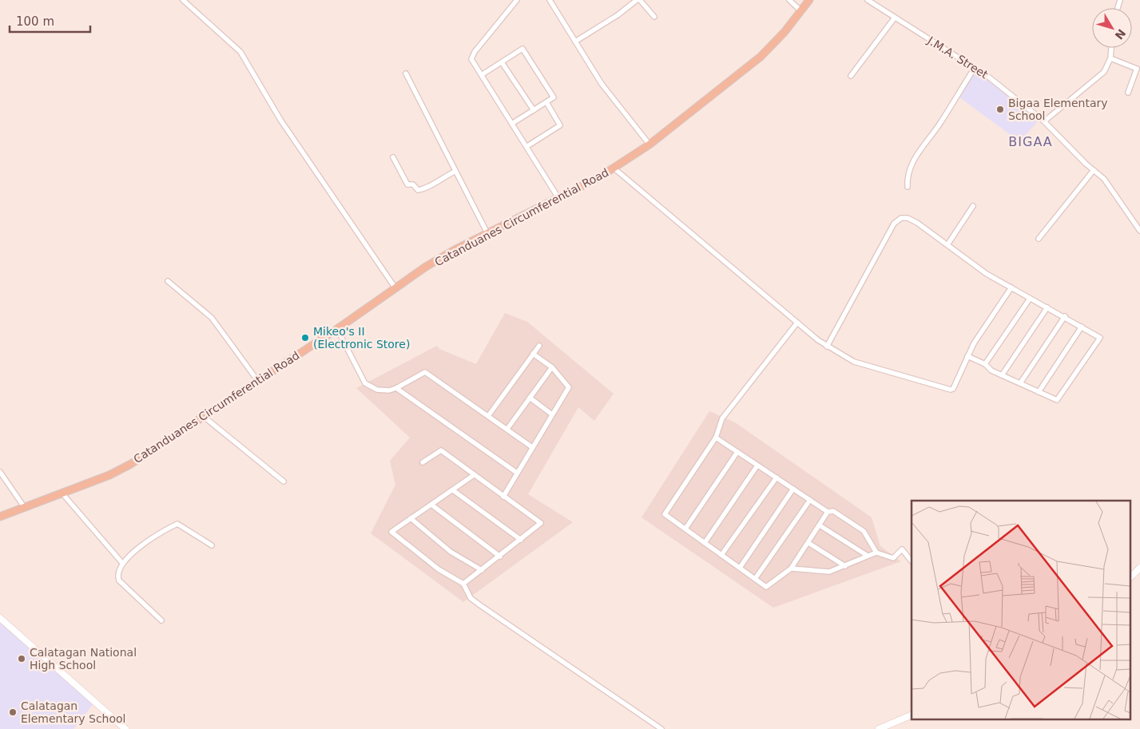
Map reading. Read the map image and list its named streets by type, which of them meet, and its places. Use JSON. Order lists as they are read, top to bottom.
{
  "streets": {
    "main road": ["Catanduanes Circumferential Road"],
    "street": ["J.M.A. Street"]
  },
  "districts": ["BIGAA"],
  "places": [
    "Bigaa Elementary School",
    "Mikeo's II (Electronic Store)",
    "Calatagan National High School",
    "Calatagan Elementary School"
  ],
  "scale_bar": "100 m",
  "north": "bottom right"
}
